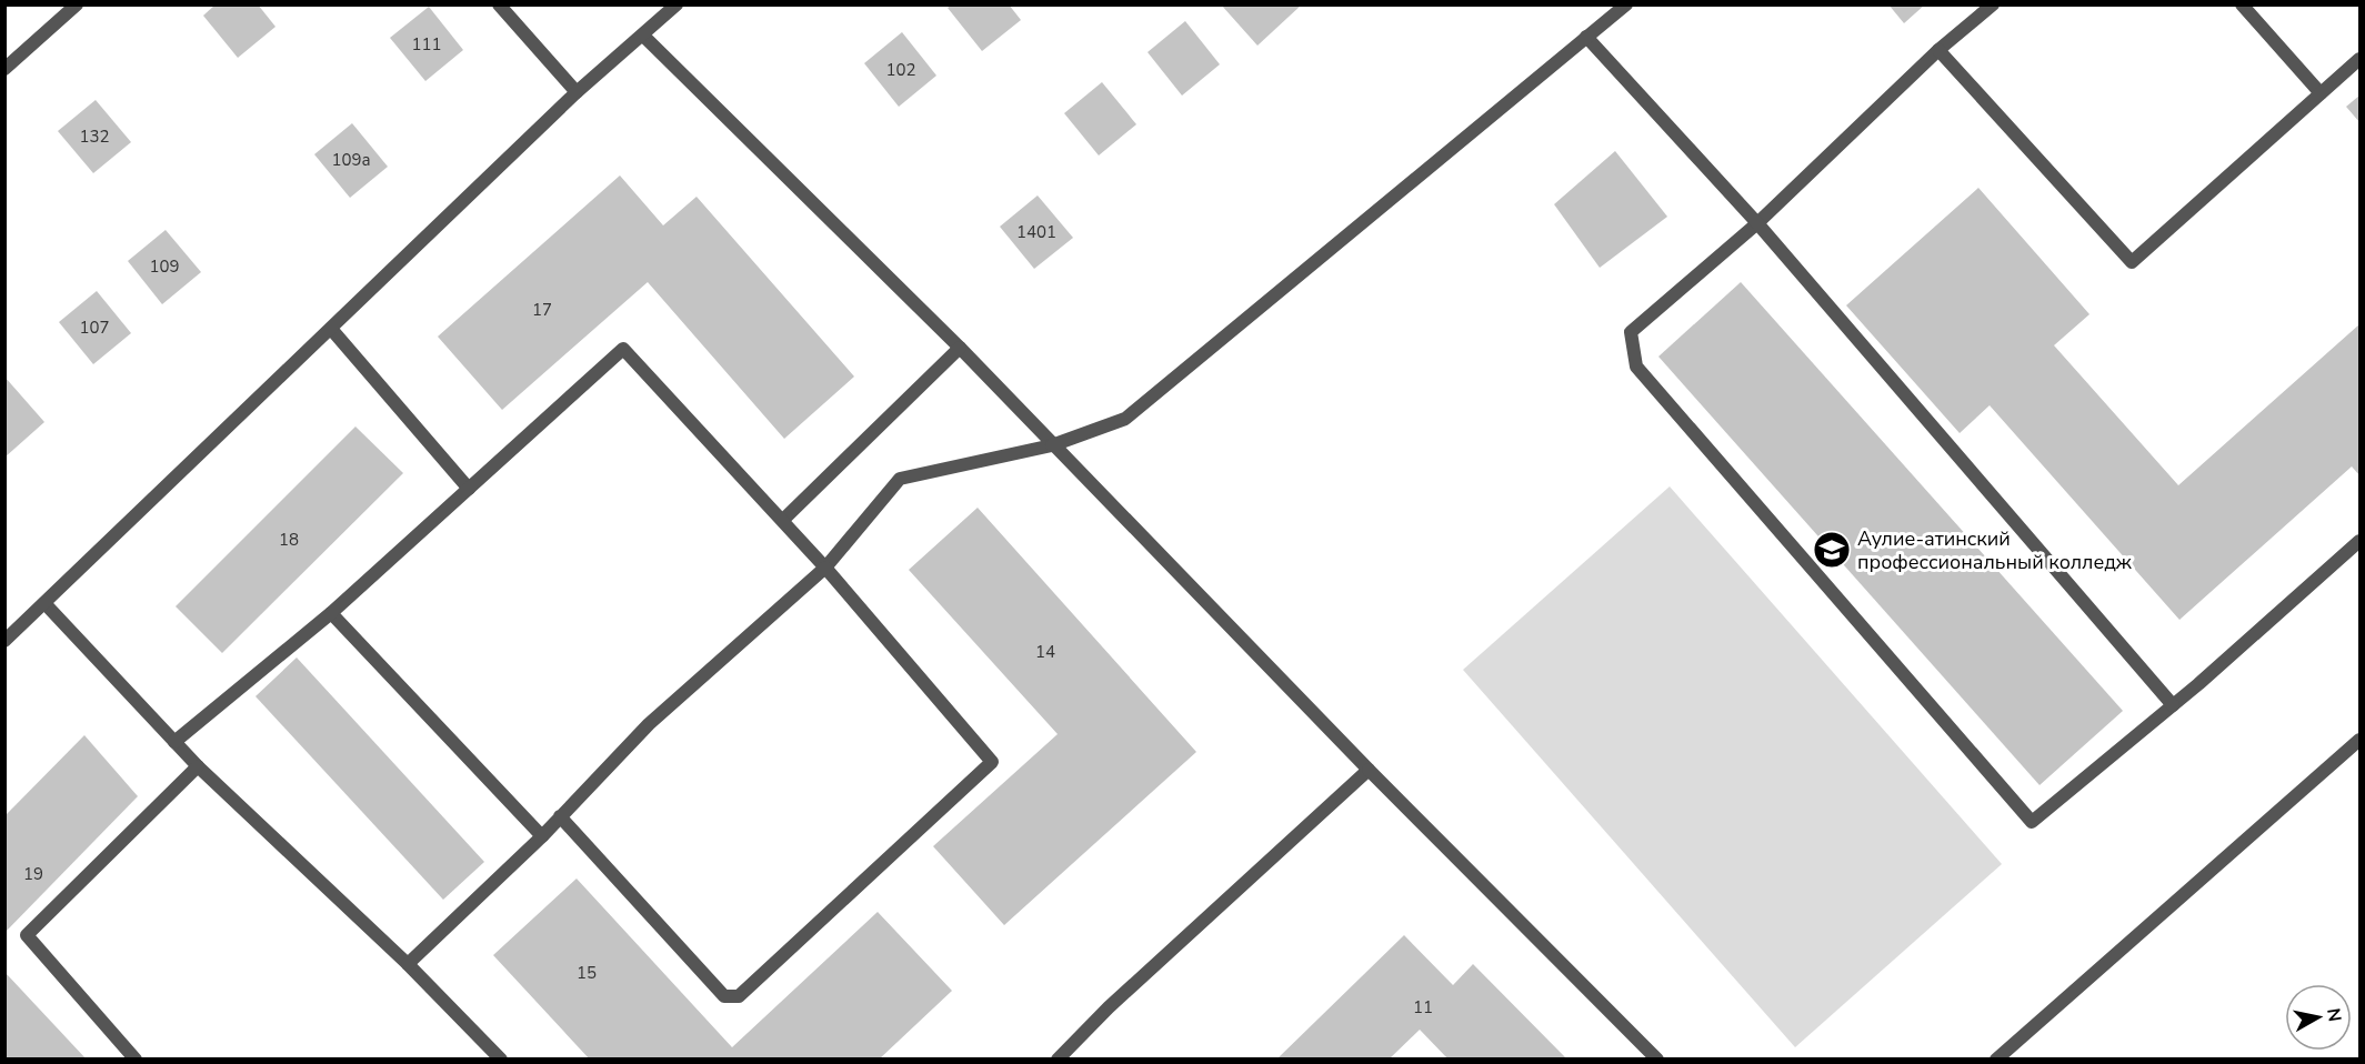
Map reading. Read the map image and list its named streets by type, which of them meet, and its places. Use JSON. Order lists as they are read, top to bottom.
{
  "places": {
    "school or university": ["Аулие-атинский профессиональный колледж"]
  },
  "house_numbers": [
    "111",
    "102",
    "132",
    "109а",
    "1401",
    "109",
    "17",
    "107",
    "18",
    "14",
    "19",
    "15",
    "11"
  ],
  "north": "right"
}
